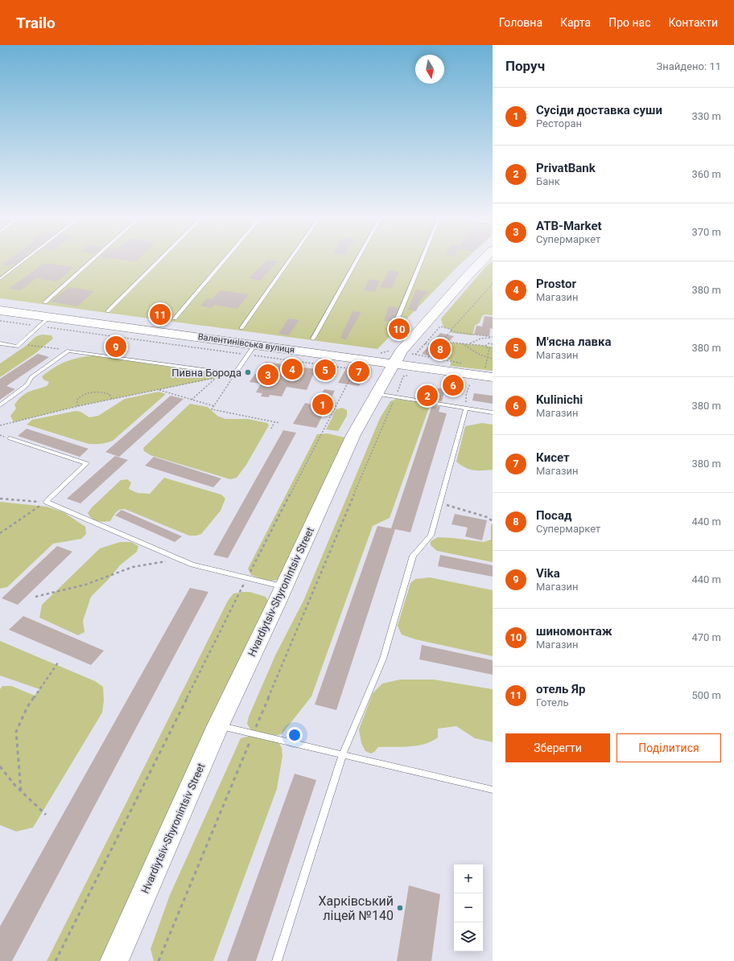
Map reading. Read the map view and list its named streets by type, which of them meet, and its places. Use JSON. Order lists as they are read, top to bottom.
{
  "streets": {
    "main road": ["Валентинівська вулиця", "Hvardiytsiv-Shyronintsiv Street"]
  },
  "crossings": [
    ["Валентинівська вулиця", "Hvardiytsiv-Shyronintsiv Street"]
  ],
  "places": ["Пивна Борода", "Харківський ліцей №140"],
  "north": "bottom",
  "page": {
    "header": "Trailo",
    "nav": [
      "Головна",
      "Карта",
      "Про нас",
      "Контакти"
    ],
    "heading": ["Поруч", "Знайдено: 11"],
    "list": [
      {
        "mark": "1",
        "name": "Сусіди доставка суши",
        "note": "Ресторан",
        "value": "330 m"
      },
      {
        "mark": "2",
        "name": "PrivatBank",
        "note": "Банк",
        "value": "360 m"
      },
      {
        "mark": "3",
        "name": "ATB-Market",
        "note": "Супермаркет",
        "value": "370 m"
      },
      {
        "mark": "4",
        "name": "Prostor",
        "note": "Магазин",
        "value": "380 m"
      },
      {
        "mark": "5",
        "name": "М'ясна лавка",
        "note": "Магазин",
        "value": "380 m"
      },
      {
        "mark": "6",
        "name": "Kulinichi",
        "note": "Магазин",
        "value": "380 m"
      },
      {
        "mark": "7",
        "name": "Кисет",
        "note": "Магазин",
        "value": "380 m"
      },
      {
        "mark": "8",
        "name": "Посад",
        "note": "Супермаркет",
        "value": "440 m"
      },
      {
        "mark": "9",
        "name": "Vika",
        "note": "Магазин",
        "value": "440 m"
      },
      {
        "mark": "10",
        "name": "шиномонтаж",
        "note": "Магазин",
        "value": "470 m"
      },
      {
        "mark": "11",
        "name": "отель Яр",
        "note": "Готель",
        "value": "500 m"
      }
    ],
    "pins": [
      "11",
      "10",
      "9",
      "8",
      "4",
      "5",
      "7",
      "3",
      "6",
      "2",
      "1"
    ],
    "buttons": ["Зберегти", "Поділитися"],
    "map_buttons": ["+", "−"]
  }
}
